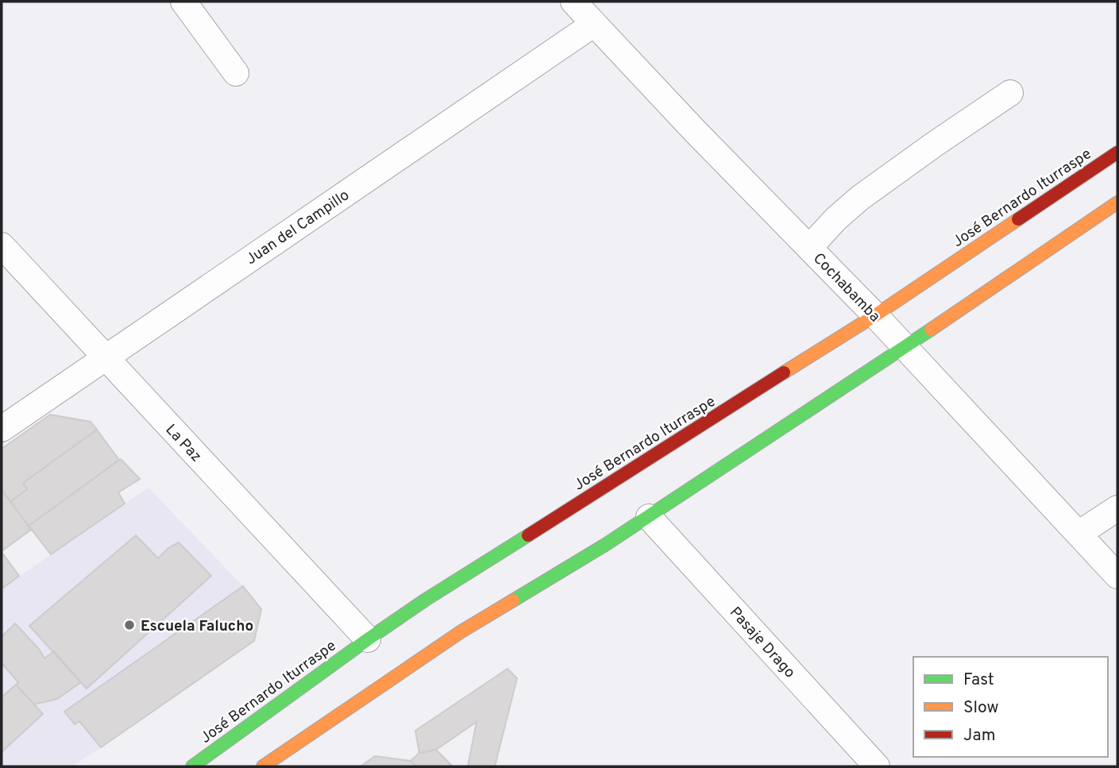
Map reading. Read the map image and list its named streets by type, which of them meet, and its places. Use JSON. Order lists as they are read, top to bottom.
{
  "streets": {
    "main road": ["José Bernardo Iturraspe"],
    "street": [
      "Juan del Campillo",
      "Cochabamba",
      "La Paz",
      "Pasaje Drago"
    ]
  },
  "crossings": [
    ["José Bernardo Iturraspe", "Cochabamba"],
    ["José Bernardo Iturraspe", "La Paz"],
    ["Juan del Campillo", "Cochabamba"],
    ["Juan del Campillo", "La Paz"]
  ],
  "places": ["Escuela Falucho"],
  "legend": ["Fast", "Slow", "Jam"]
}
